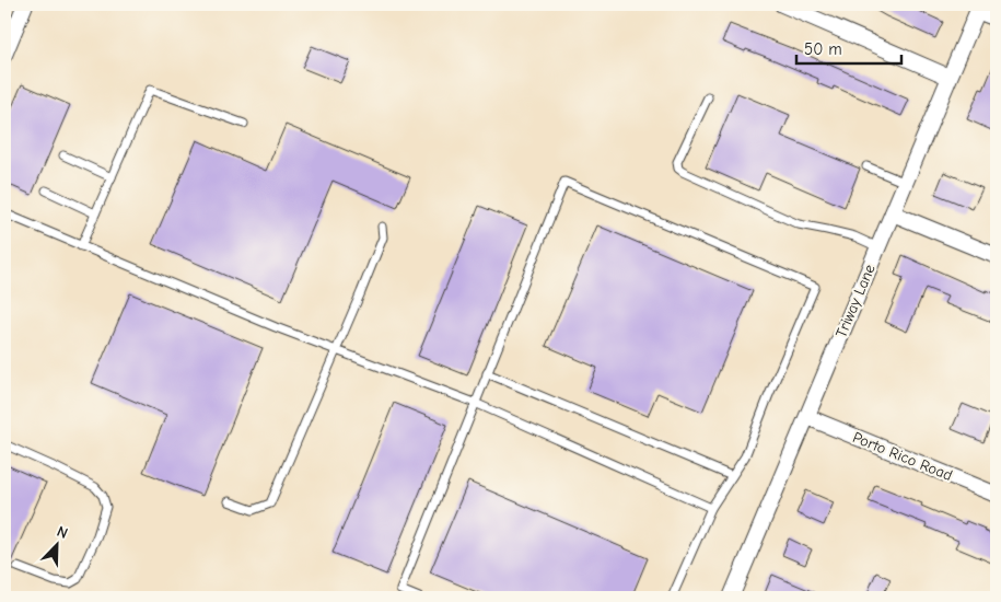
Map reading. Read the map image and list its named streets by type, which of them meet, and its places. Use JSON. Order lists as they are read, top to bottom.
{
  "streets": {
    "street": ["Triway Lane", "Porto Rico Road"]
  },
  "crossings": [
    ["Triway Lane", "Porto Rico Road"]
  ],
  "scale_bar": "50 m",
  "north": "top right"
}
